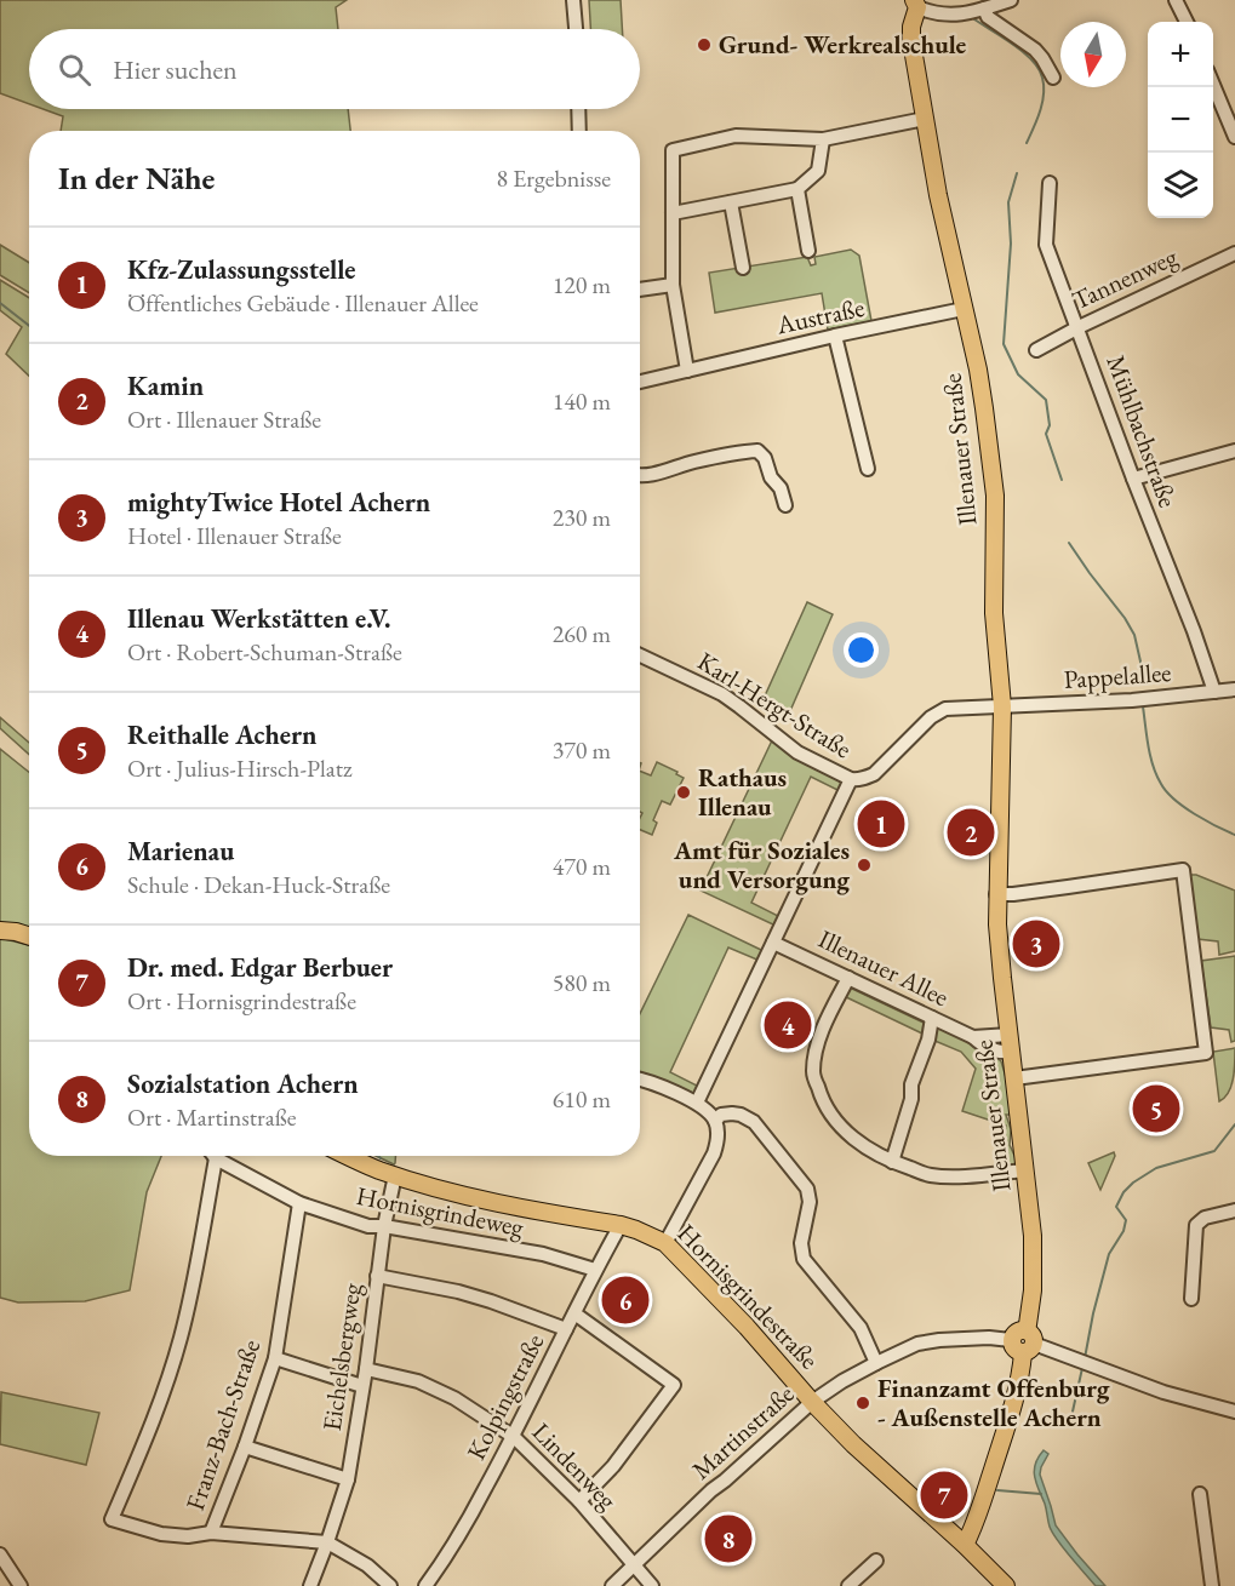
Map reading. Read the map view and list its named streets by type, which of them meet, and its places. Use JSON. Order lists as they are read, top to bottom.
{
  "streets": {
    "main road": ["Illenauer Straße", "Hornisgrindestraße"],
    "street": [
      "Tannenweg",
      "Austraße",
      "Mühlbachstraße",
      "Pappelallee",
      "Karl-Hergt-Straße",
      "Illenauer Allee",
      "Hornisgrindeweg",
      "Eichelsbergweg",
      "Kolpingstraße",
      "Franz-Bach-Straße",
      "Martinstraße",
      "Lindenweg"
    ]
  },
  "crossings": [
    ["Tannenweg", "Mühlbachstraße"],
    ["Austraße", "Illenauer Straße"],
    ["Mühlbachstraße", "Pappelallee"],
    ["Illenauer Straße", "Pappelallee"],
    ["Illenauer Straße", "Karl-Hergt-Straße"],
    ["Illenauer Straße", "Illenauer Allee"],
    ["Illenauer Straße", "Hornisgrindestraße"],
    ["Illenauer Straße", "Martinstraße"],
    ["Pappelallee", "Karl-Hergt-Straße"],
    ["Hornisgrindeweg", "Eichelsbergweg"],
    ["Hornisgrindeweg", "Kolpingstraße"],
    ["Hornisgrindeweg", "Franz-Bach-Straße"],
    ["Hornisgrindestraße", "Eichelsbergweg"],
    ["Hornisgrindestraße", "Kolpingstraße"],
    ["Hornisgrindestraße", "Martinstraße"],
    ["Eichelsbergweg", "Lindenweg"],
    ["Kolpingstraße", "Lindenweg"],
    ["Martinstraße", "Lindenweg"]
  ],
  "places": [
    "Grund- Werkrealschule",
    "Rathaus Illenau",
    "Amt für Soziales und Versorgung",
    "Finanzamt Offenburg - Außenstelle Achern"
  ],
  "north": "bottom",
  "page": {
    "map_buttons": ["+", "−"],
    "search": "Hier suchen",
    "heading": ["In der Nähe", "8 Ergebnisse"],
    "list": [
      {
        "mark": "1",
        "name": "Kfz-Zulassungsstelle",
        "note": "Öffentliches Gebäude · Illenauer Allee",
        "value": "120 m"
      },
      {
        "mark": "2",
        "name": "Kamin",
        "note": "Ort · Illenauer Straße",
        "value": "140 m"
      },
      {
        "mark": "3",
        "name": "mightyTwice Hotel Achern",
        "note": "Hotel · Illenauer Straße",
        "value": "230 m"
      },
      {
        "mark": "4",
        "name": "Illenau Werkstätten e.V.",
        "note": "Ort · Robert-Schuman-Straße",
        "value": "260 m"
      },
      {
        "mark": "5",
        "name": "Reithalle Achern",
        "note": "Ort · Julius-Hirsch-Platz",
        "value": "370 m"
      },
      {
        "mark": "6",
        "name": "Marienau",
        "note": "Schule · Dekan-Huck-Straße",
        "value": "470 m"
      },
      {
        "mark": "7",
        "name": "Dr. med. Edgar Berbuer",
        "note": "Ort · Hornisgrindestraße",
        "value": "580 m"
      },
      {
        "mark": "8",
        "name": "Sozialstation Achern",
        "note": "Ort · Martinstraße",
        "value": "610 m"
      }
    ],
    "pins": [
      "1",
      "2",
      "3",
      "4",
      "5",
      "6",
      "7",
      "8"
    ]
  }
}
